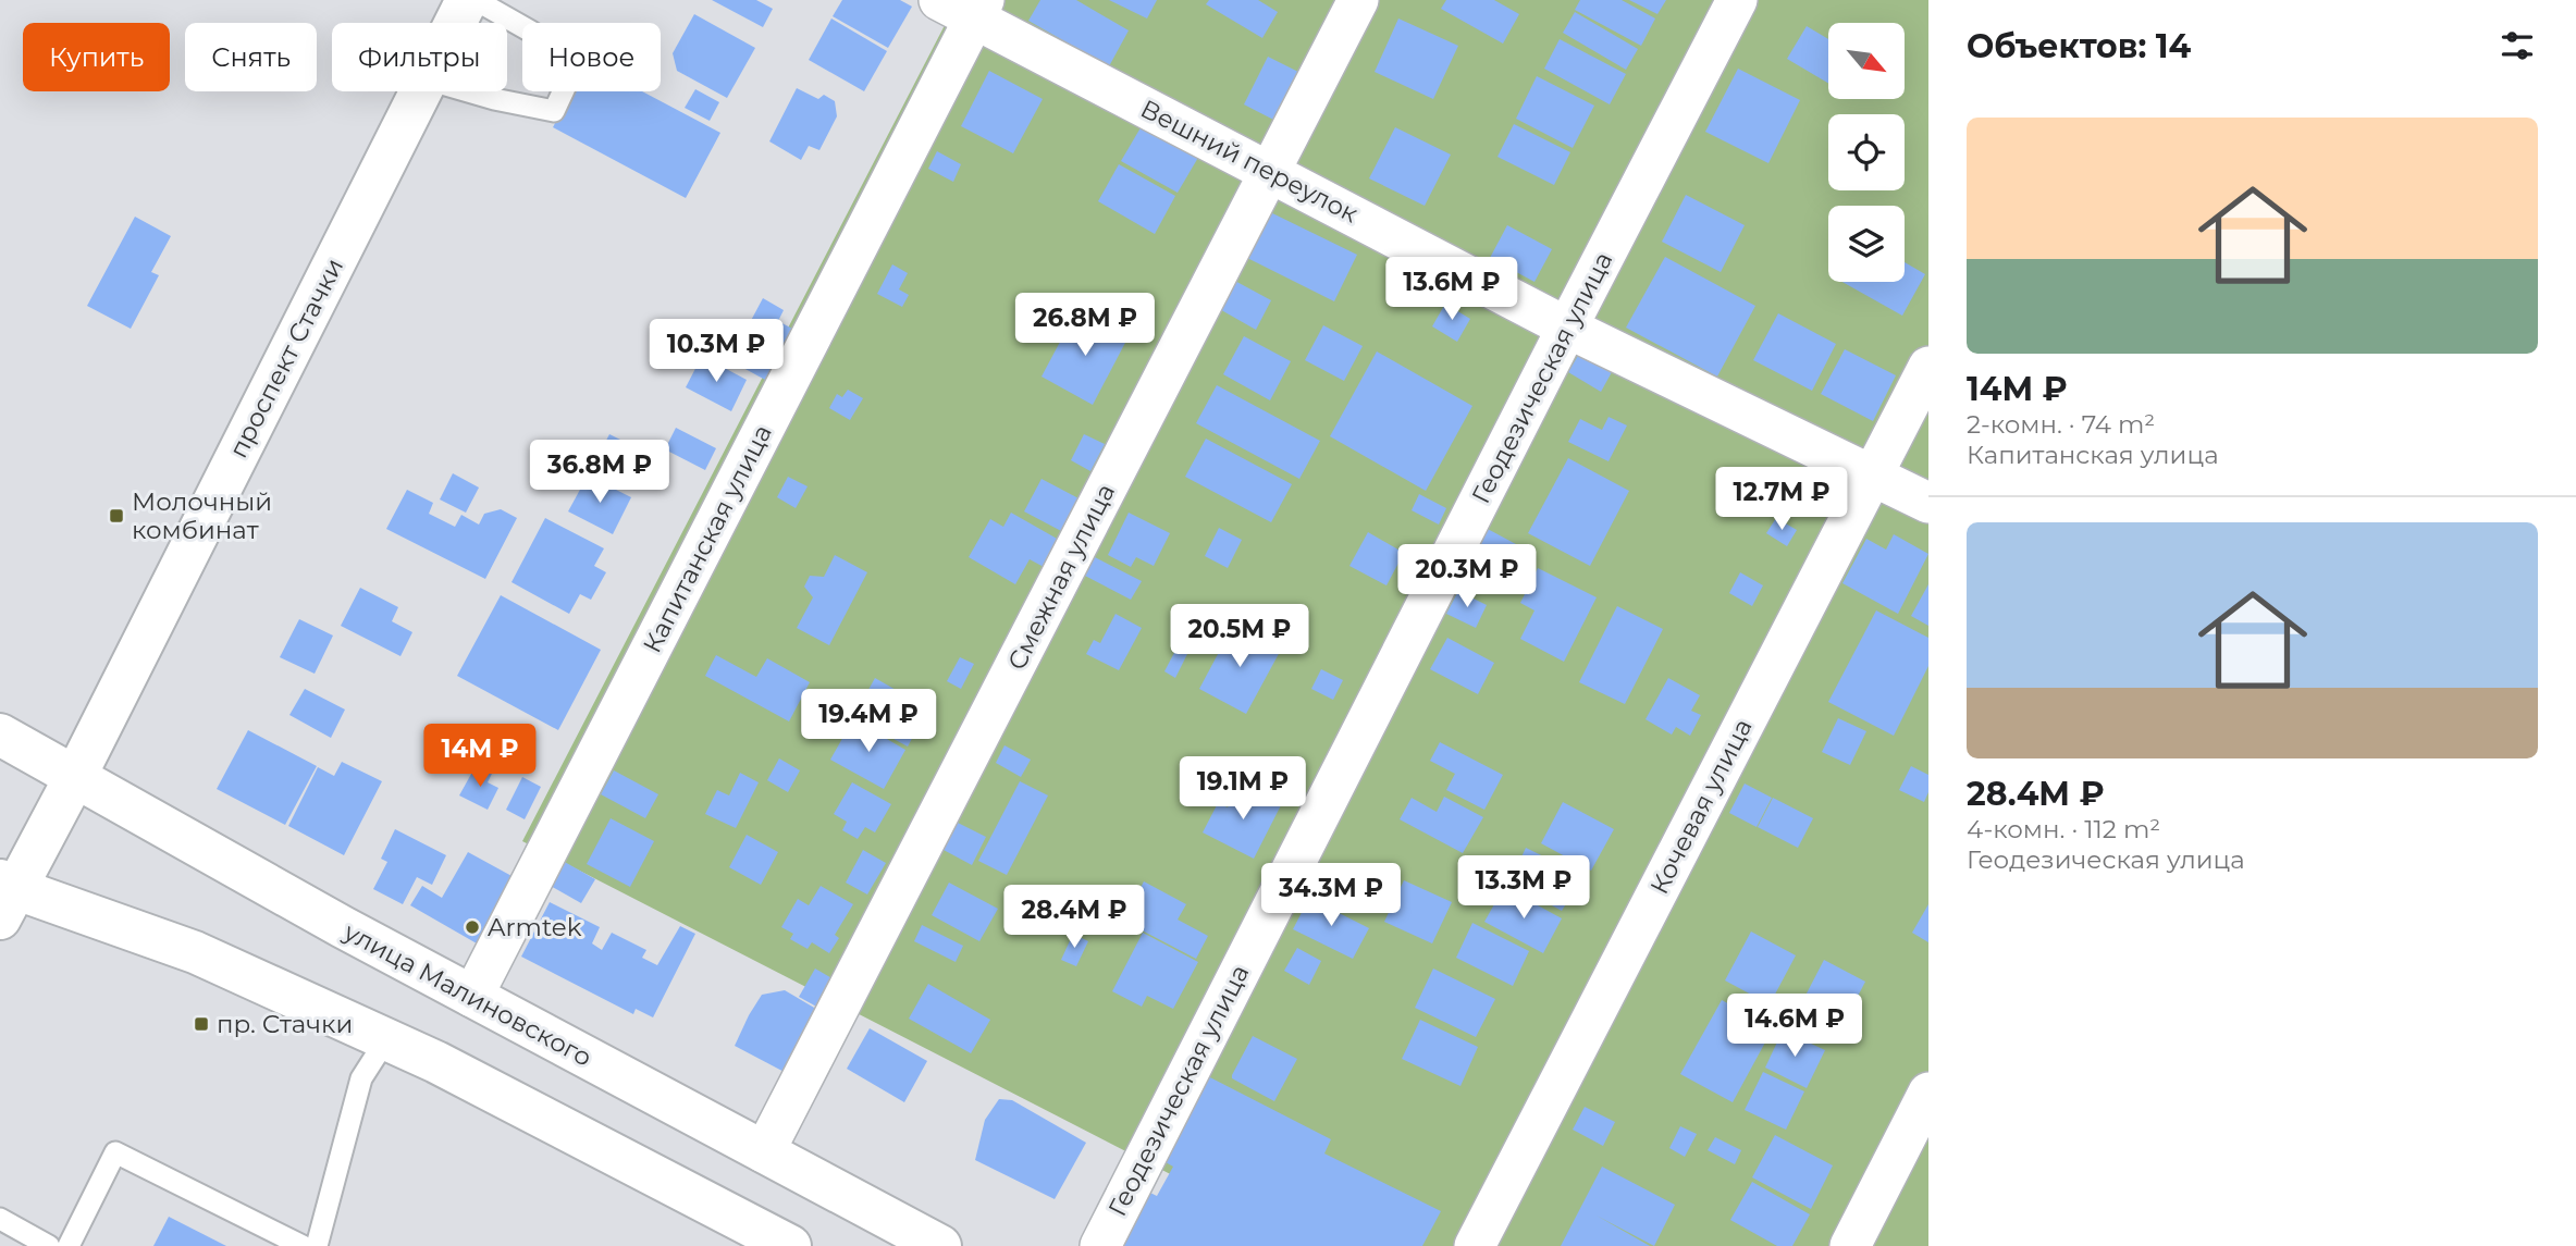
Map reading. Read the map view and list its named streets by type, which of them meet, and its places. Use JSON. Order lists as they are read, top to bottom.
{
  "streets": {
    "main road": ["проспект Стачки", "улица Малиновского"],
    "street": [
      "Вешний переулок",
      "Геодезическая улица",
      "Капитанская улица",
      "Смежная улица",
      "Кочевая улица"
    ]
  },
  "crossings": [
    ["Вешний переулок", "Геодезическая улица"],
    ["Вешний переулок", "Капитанская улица"],
    ["Вешний переулок", "Смежная улица"],
    ["Вешний переулок", "Кочевая улица"],
    ["проспект Стачки", "улица Малиновского"],
    ["Капитанская улица", "улица Малиновского"],
    ["Смежная улица", "улица Малиновского"]
  ],
  "places": {
    "transit": ["Молочный комбинат", "пр. Стачки"],
    "other": ["Armtek"]
  },
  "north": "bottom right",
  "page": {
    "heading": "Объектов: 14",
    "chip": [
      "Купить",
      "Снять",
      "Фильтры",
      "Новое"
    ],
    "list": [
      {
        "name": "14M ₽",
        "note": "2-комн. · 74 m² · Капитанская улица"
      },
      {
        "name": "28.4M ₽",
        "note": "4-комн. · 112 m² · Геодезическая улица"
      }
    ],
    "price": [
      "13.6M ₽",
      "26.8M ₽",
      "10.3M ₽",
      "36.8M ₽",
      "12.7M ₽",
      "20.3M ₽",
      "20.5M ₽",
      "19.4M ₽",
      "14M ₽",
      "19.1M ₽",
      "13.3M ₽",
      "34.3M ₽",
      "28.4M ₽",
      "14.6M ₽"
    ]
  }
}
